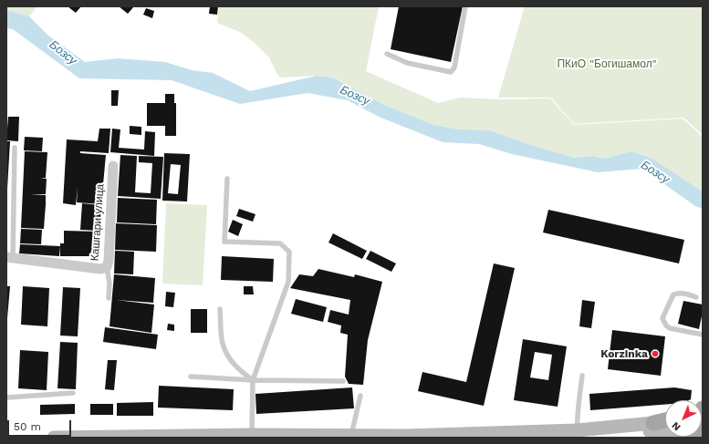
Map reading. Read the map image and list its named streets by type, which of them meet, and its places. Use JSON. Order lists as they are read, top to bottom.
{
  "streets": {
    "street": ["Кашгари улица"]
  },
  "water": ["Бозсу"],
  "parks": ["ПКиО \"Богишамол\""],
  "places": ["Korzinka"],
  "scale_bar": "50 m",
  "north": "bottom left"
}
